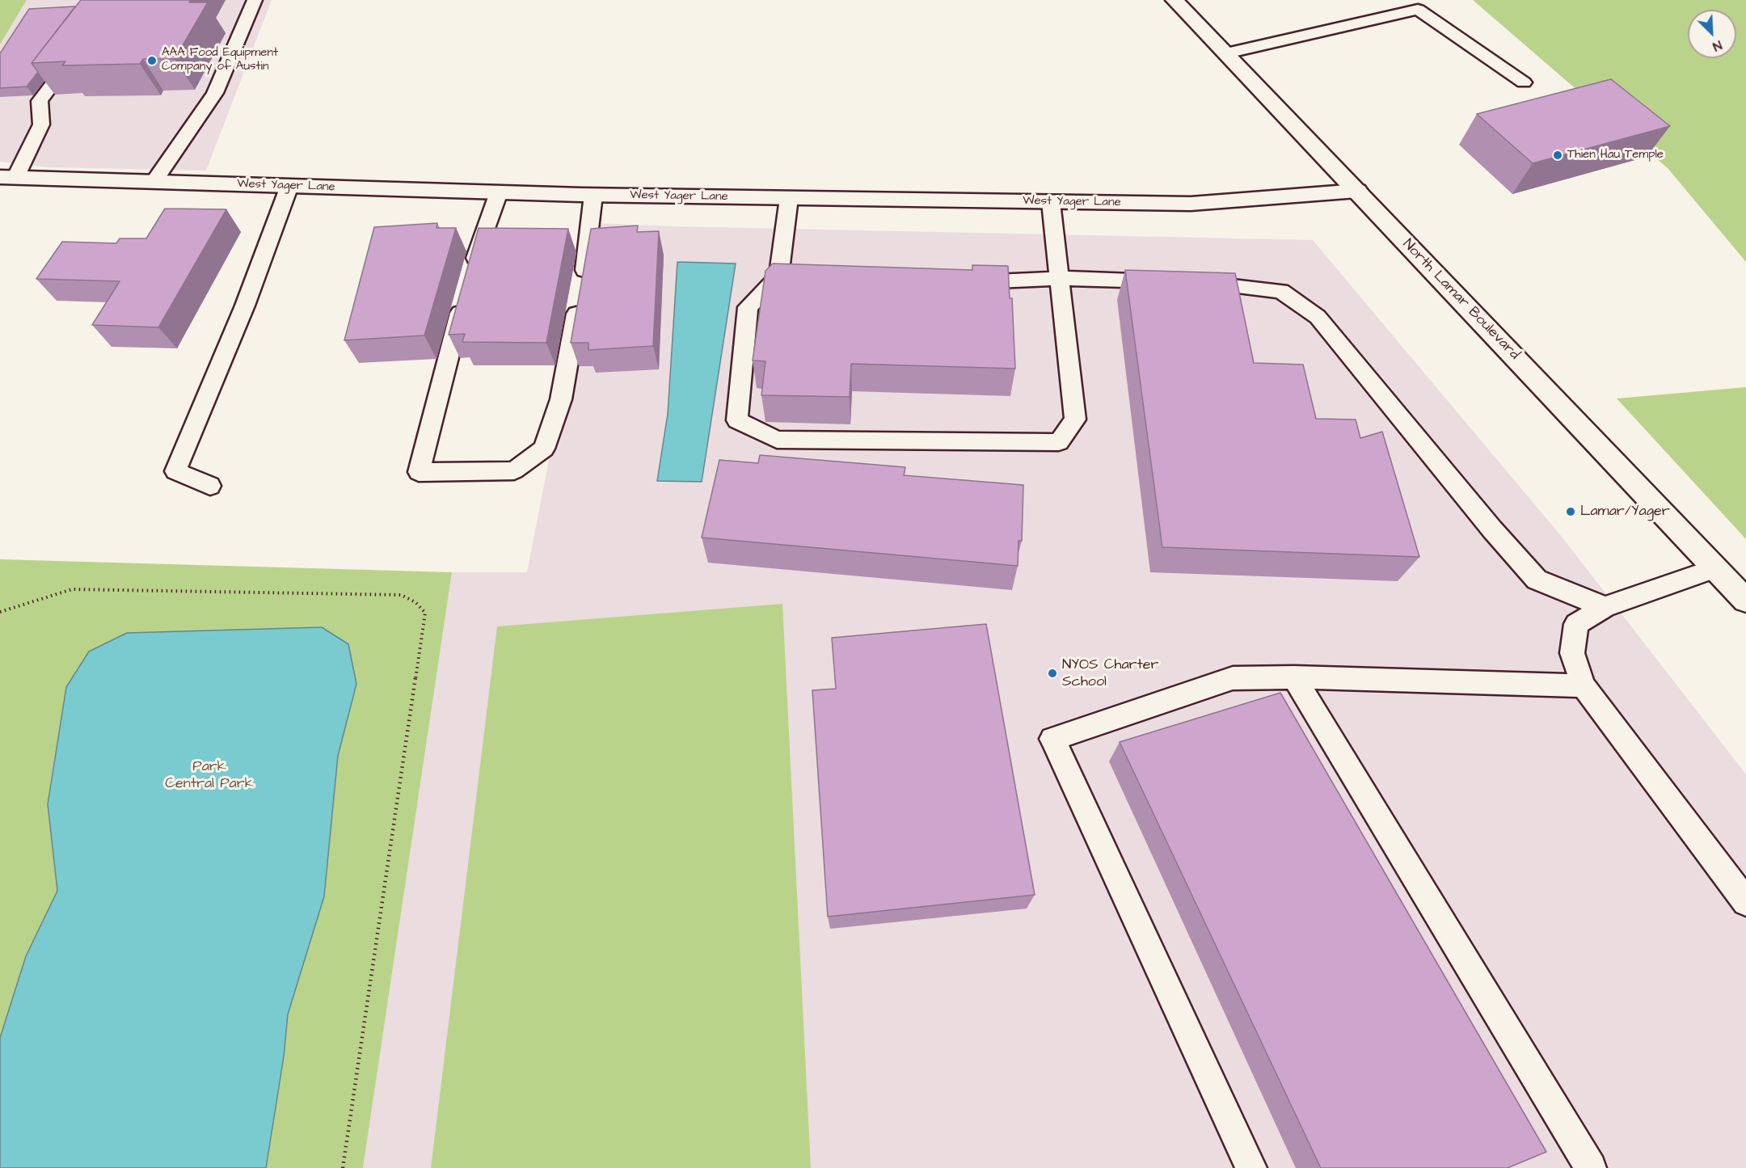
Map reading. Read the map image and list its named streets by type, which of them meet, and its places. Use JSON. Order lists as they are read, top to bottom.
{
  "streets": {
    "main road": ["West Yager Lane", "North Lamar Boulevard"]
  },
  "crossings": [
    ["West Yager Lane", "North Lamar Boulevard"]
  ],
  "parks": ["Park Central Park"],
  "places": [
    "AAA Food Equipment Company of Austin",
    "Thien Hau Temple",
    "Lamar/Yager",
    "NYOS Charter School"
  ],
  "north": "bottom right"
}
